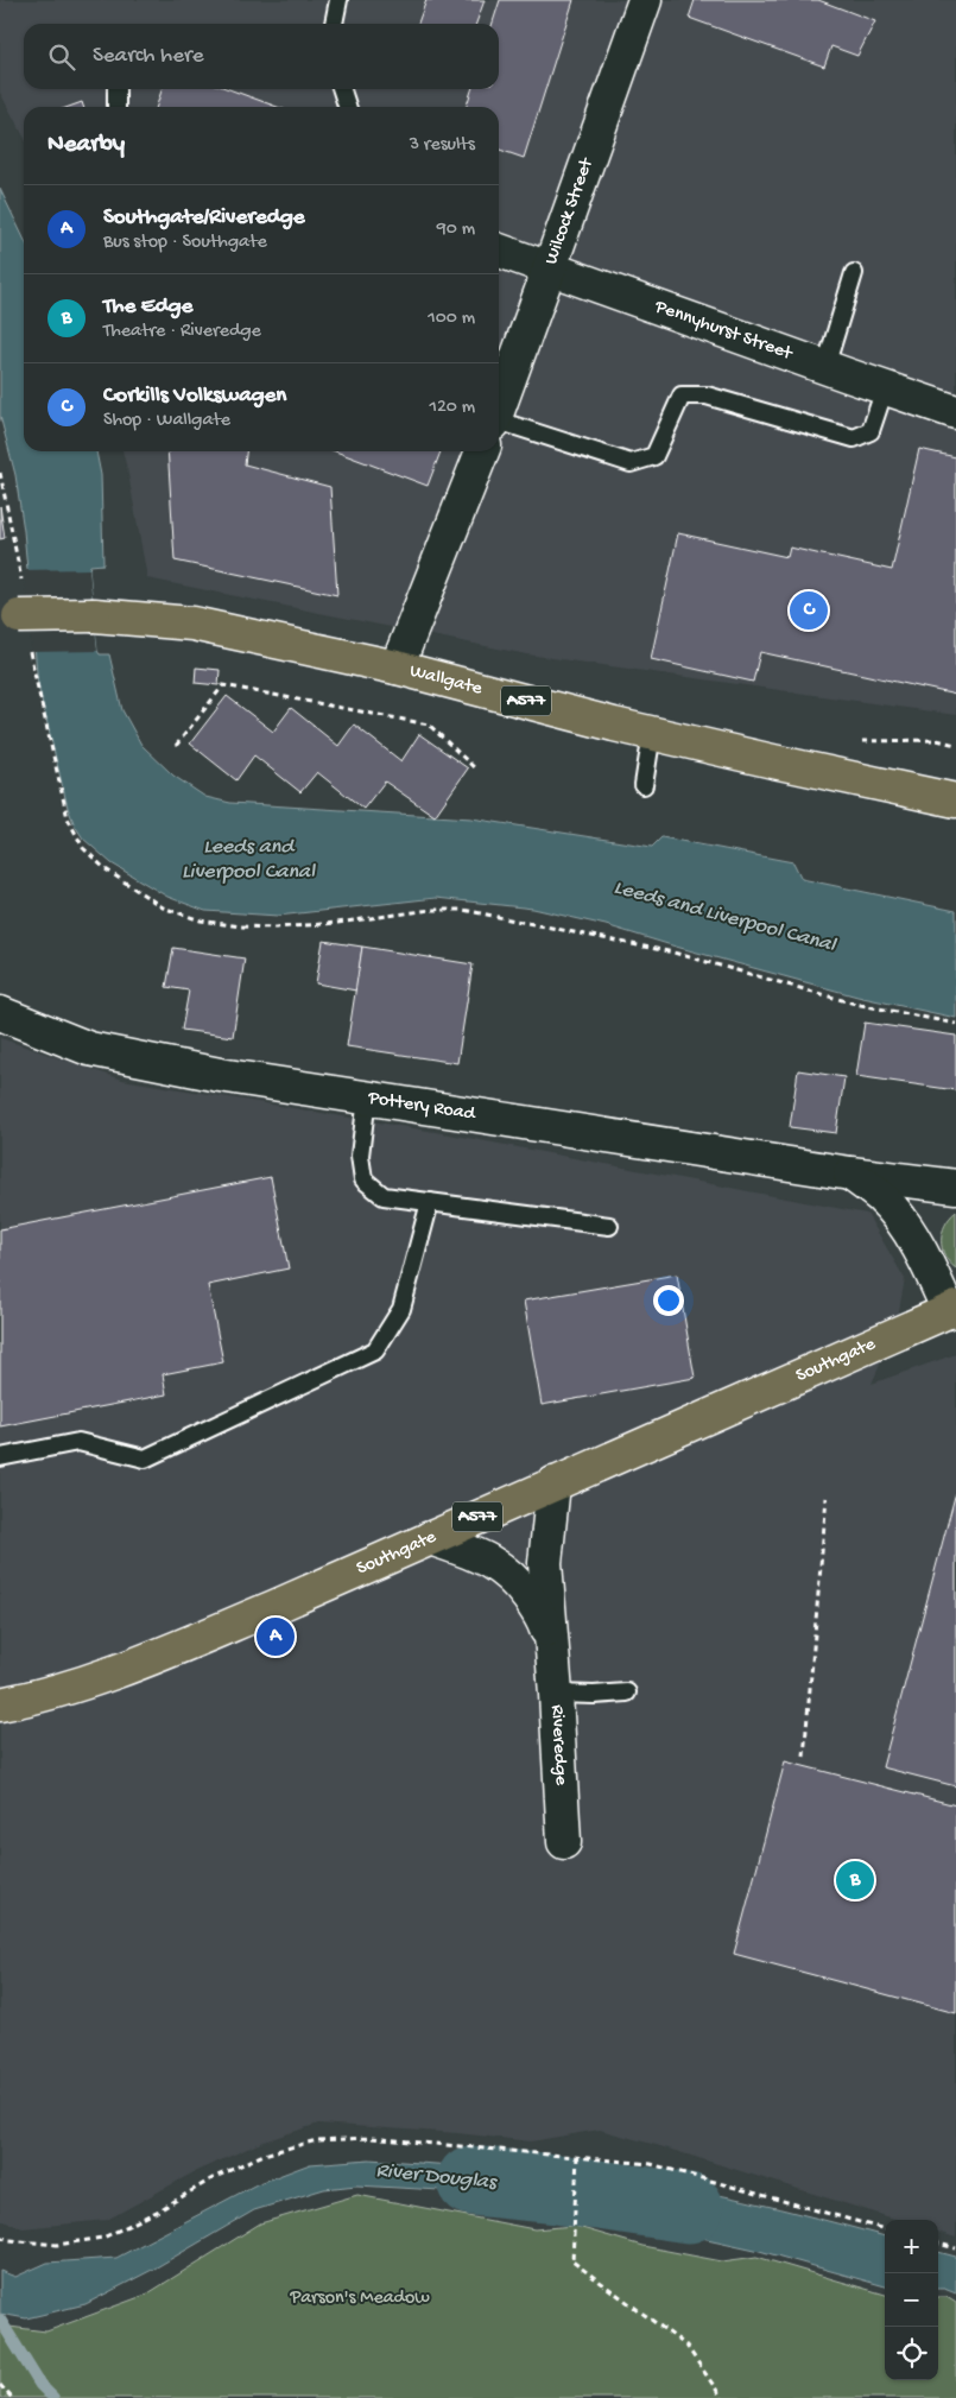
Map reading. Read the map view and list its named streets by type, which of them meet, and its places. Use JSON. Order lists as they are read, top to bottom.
{
  "streets": {
    "highway": ["Wallgate", "A577", "Southgate"],
    "street": [
      "Wilcock Street",
      "Pennyhurst Street",
      "Pottery Road",
      "Riveredge"
    ]
  },
  "crossings": [
    ["Wilcock Street", "Pennyhurst Street"],
    ["Wilcock Street", "Wallgate"],
    ["Pottery Road", "Southgate"],
    ["Southgate", "Riveredge"]
  ],
  "water": ["Leeds and Liverpool Canal", "River Douglas"],
  "parks": ["Parson's Meadow"],
  "page": {
    "search": "Search here",
    "heading": ["Nearby", "3 results"],
    "list": [
      {
        "mark": "A",
        "name": "Southgate/Riveredge",
        "note": "Bus stop · Southgate",
        "value": "90 m"
      },
      {
        "mark": "B",
        "name": "The Edge",
        "note": "Theatre · Riveredge",
        "value": "100 m"
      },
      {
        "mark": "C",
        "name": "Corkills Volkswagen",
        "note": "Shop · Wallgate",
        "value": "120 m"
      }
    ],
    "pins": ["C", "A", "B"],
    "map_buttons": ["+", "−"]
  }
}
